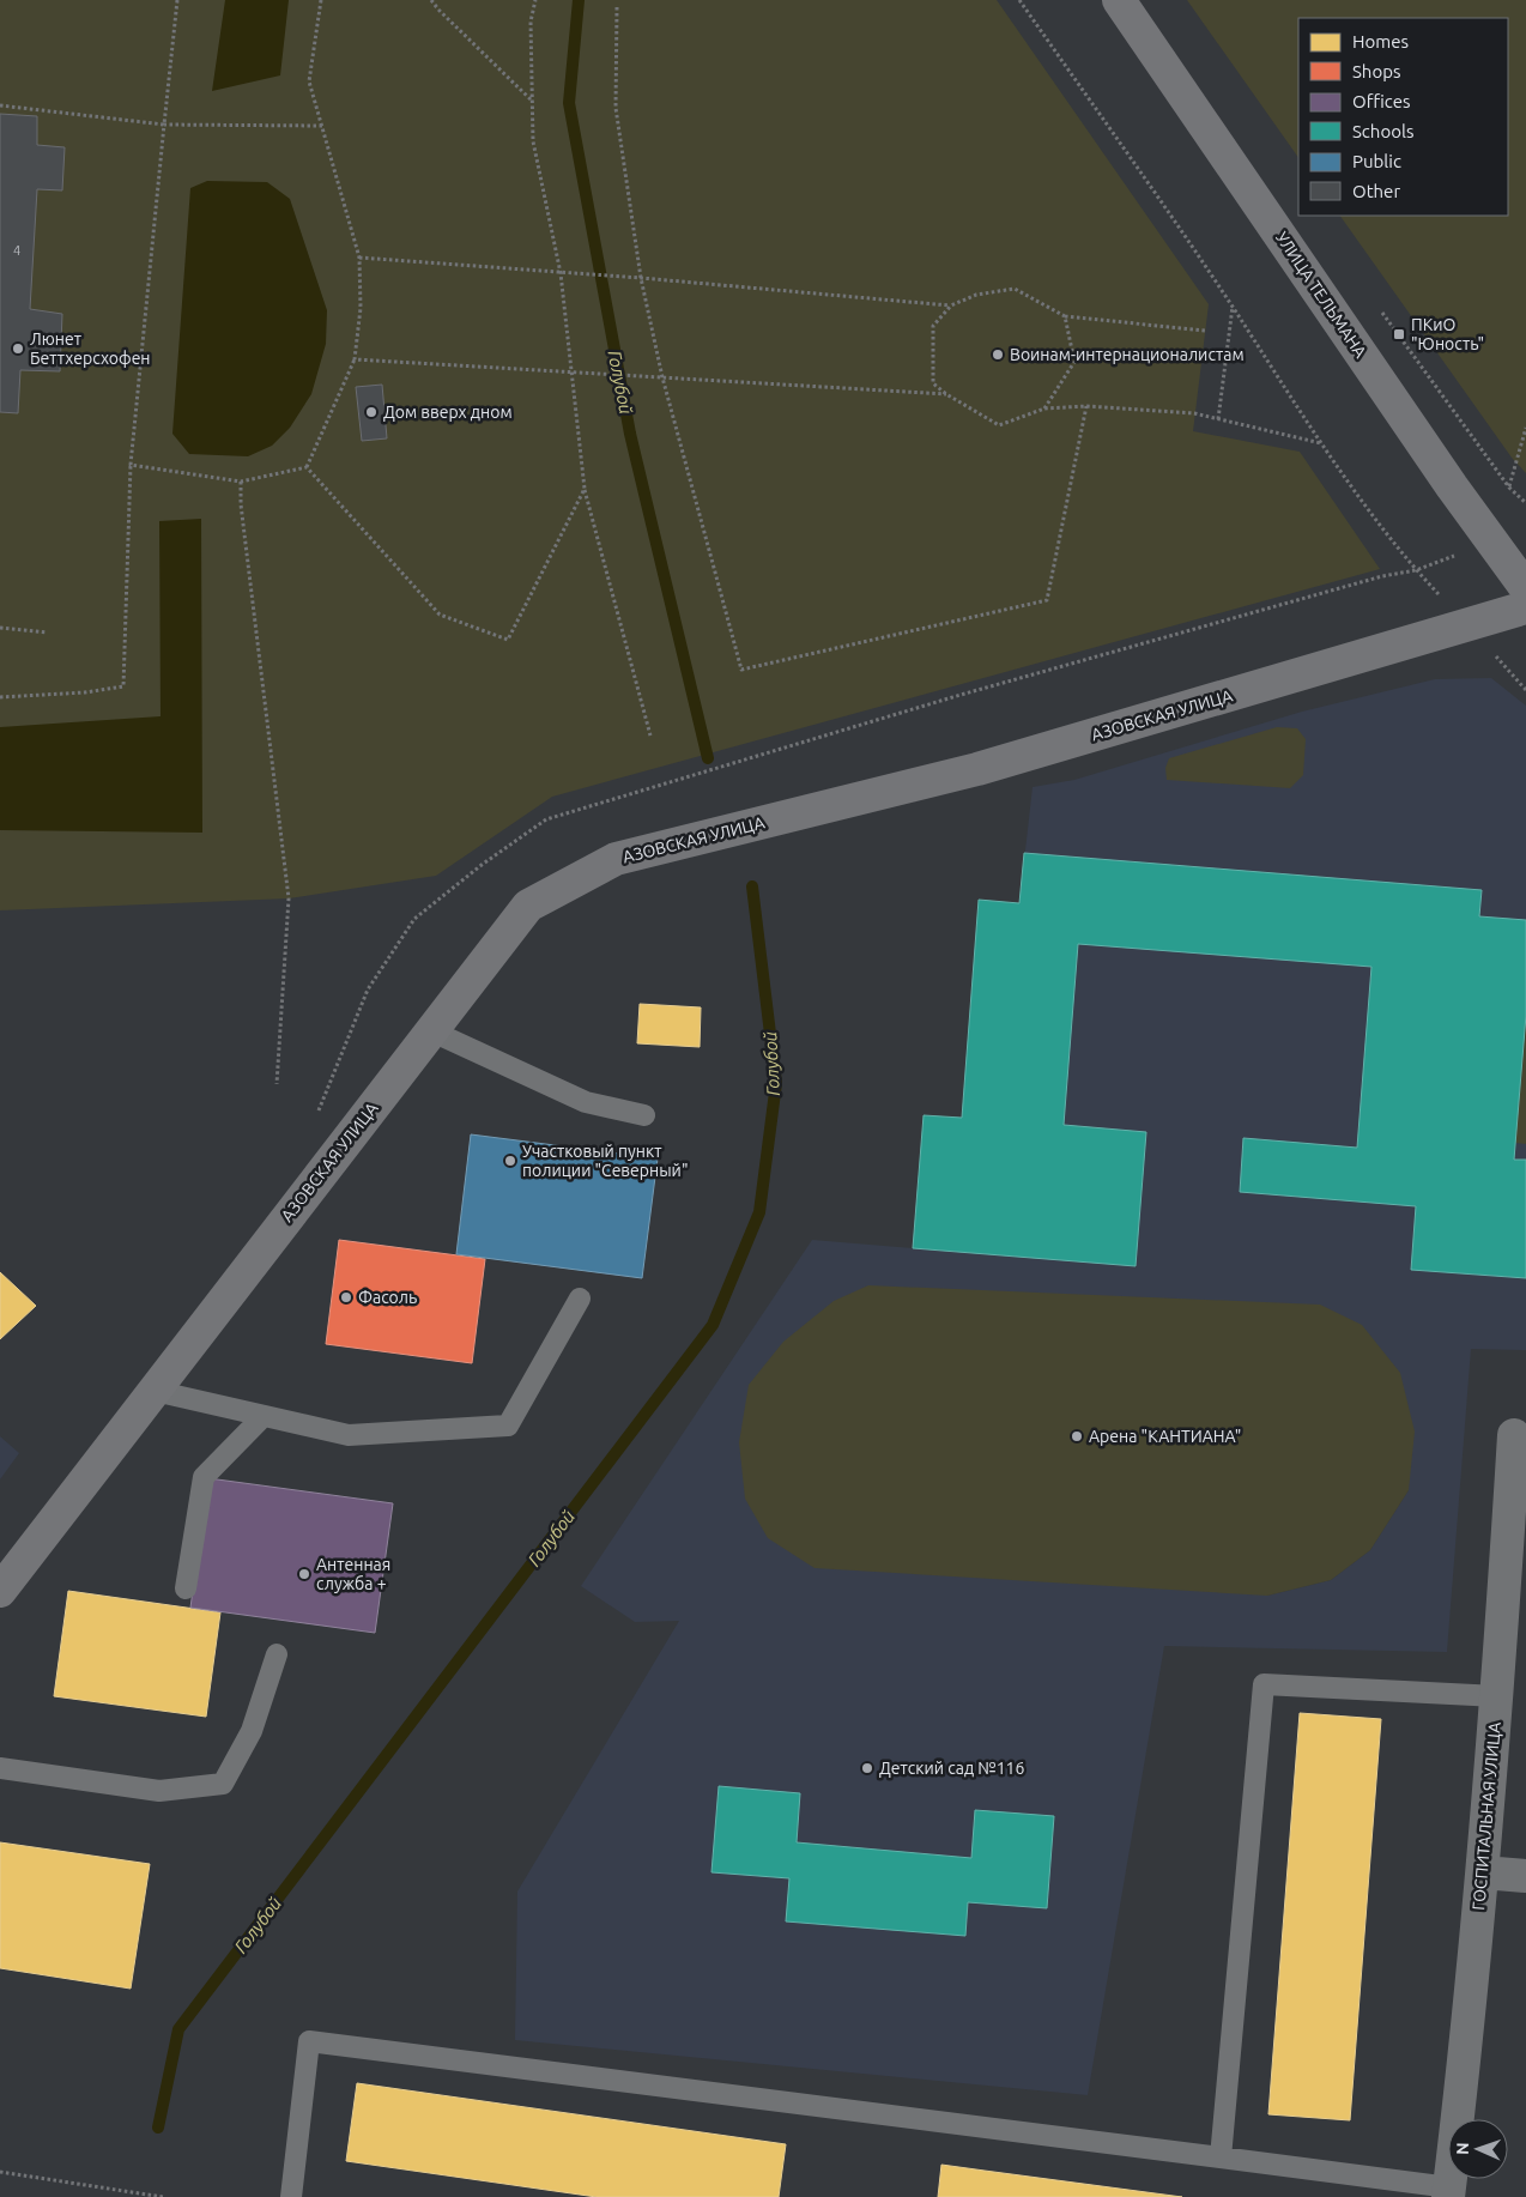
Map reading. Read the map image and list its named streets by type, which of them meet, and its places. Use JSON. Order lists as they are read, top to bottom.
{
  "streets": {
    "main road": ["УЛИЦА ТЕЛЬМАНА", "АЗОВСКАЯ УЛИЦА"],
    "street": ["ГОСПИТАЛЬНАЯ УЛИЦА"]
  },
  "water": ["Голубой"],
  "places": {
    "transit": ["ПКиО \"Юность\""],
    "other": [
      "Люнет Беттхерсхофен",
      "Воинам-интернационалистам",
      "Дом вверх дном",
      "Участковый пункт полиции \"Северный\"",
      "Фасоль",
      "Арена \"КАНТИАНА\"",
      "Антенная служба +",
      "Детский сад №116"
    ]
  },
  "house_numbers": ["4"],
  "legend": [
    "Homes",
    "Shops",
    "Offices",
    "Schools",
    "Public",
    "Other"
  ],
  "north": "left"
}
